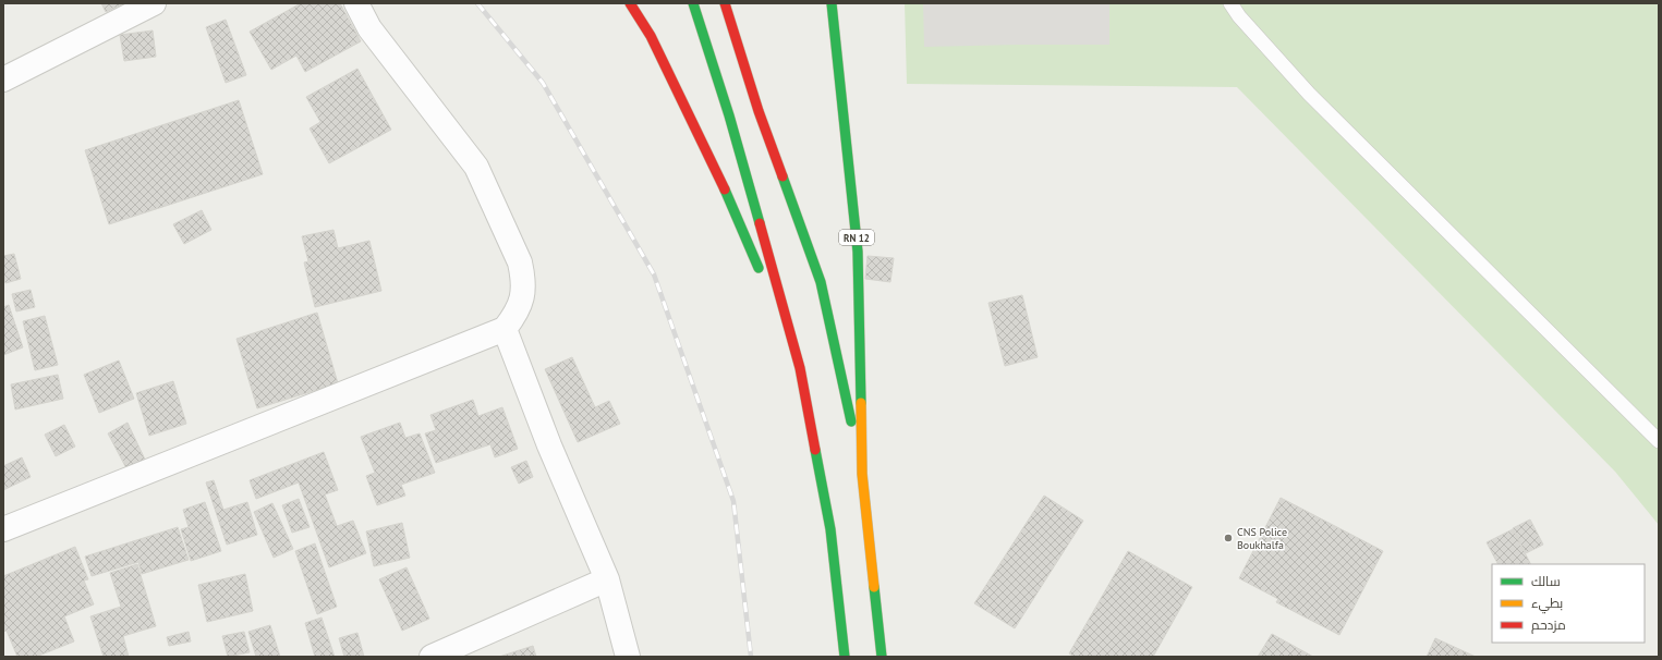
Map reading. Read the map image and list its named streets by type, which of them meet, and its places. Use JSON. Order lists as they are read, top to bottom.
{
  "streets": {
    "highway": ["RN 12"]
  },
  "places": ["CNS Police Boukhalfa"],
  "legend": ["سالك", "بطيء", "مزدحم"]
}
